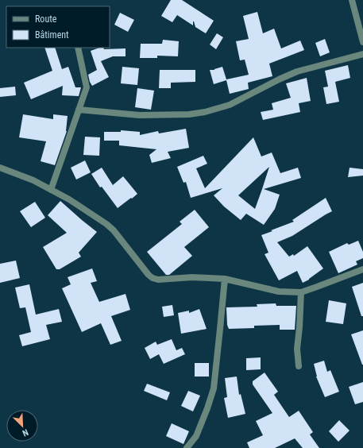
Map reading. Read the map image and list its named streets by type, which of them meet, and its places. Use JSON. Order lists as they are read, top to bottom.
{
  "legend": ["Route", "Bâtiment"],
  "north": "bottom right"
}
